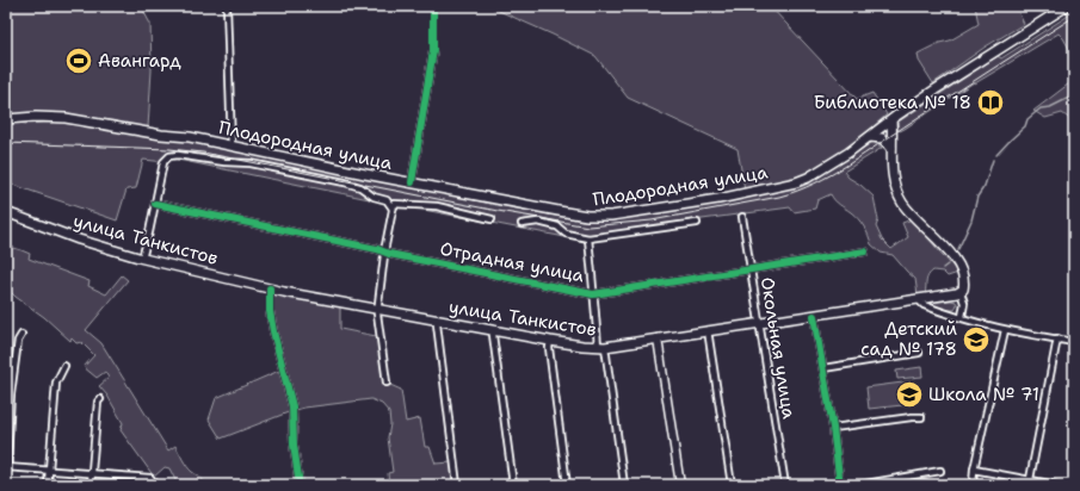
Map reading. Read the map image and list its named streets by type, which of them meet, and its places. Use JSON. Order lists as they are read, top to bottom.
{
  "streets": {
    "main road": ["Плодородная улица", "улица Танкистов"],
    "street": ["Отрадная улица", "Окольная улица"]
  },
  "crossings": [
    ["улица Танкистов", "Окольная улица"],
    ["Отрадная улица", "Окольная улица"]
  ],
  "places": {
    "sports": ["Авангард"],
    "library": ["Библиотека № 18"],
    "school or university": ["Детский сад № 178", "Школа № 71"]
  }
}
